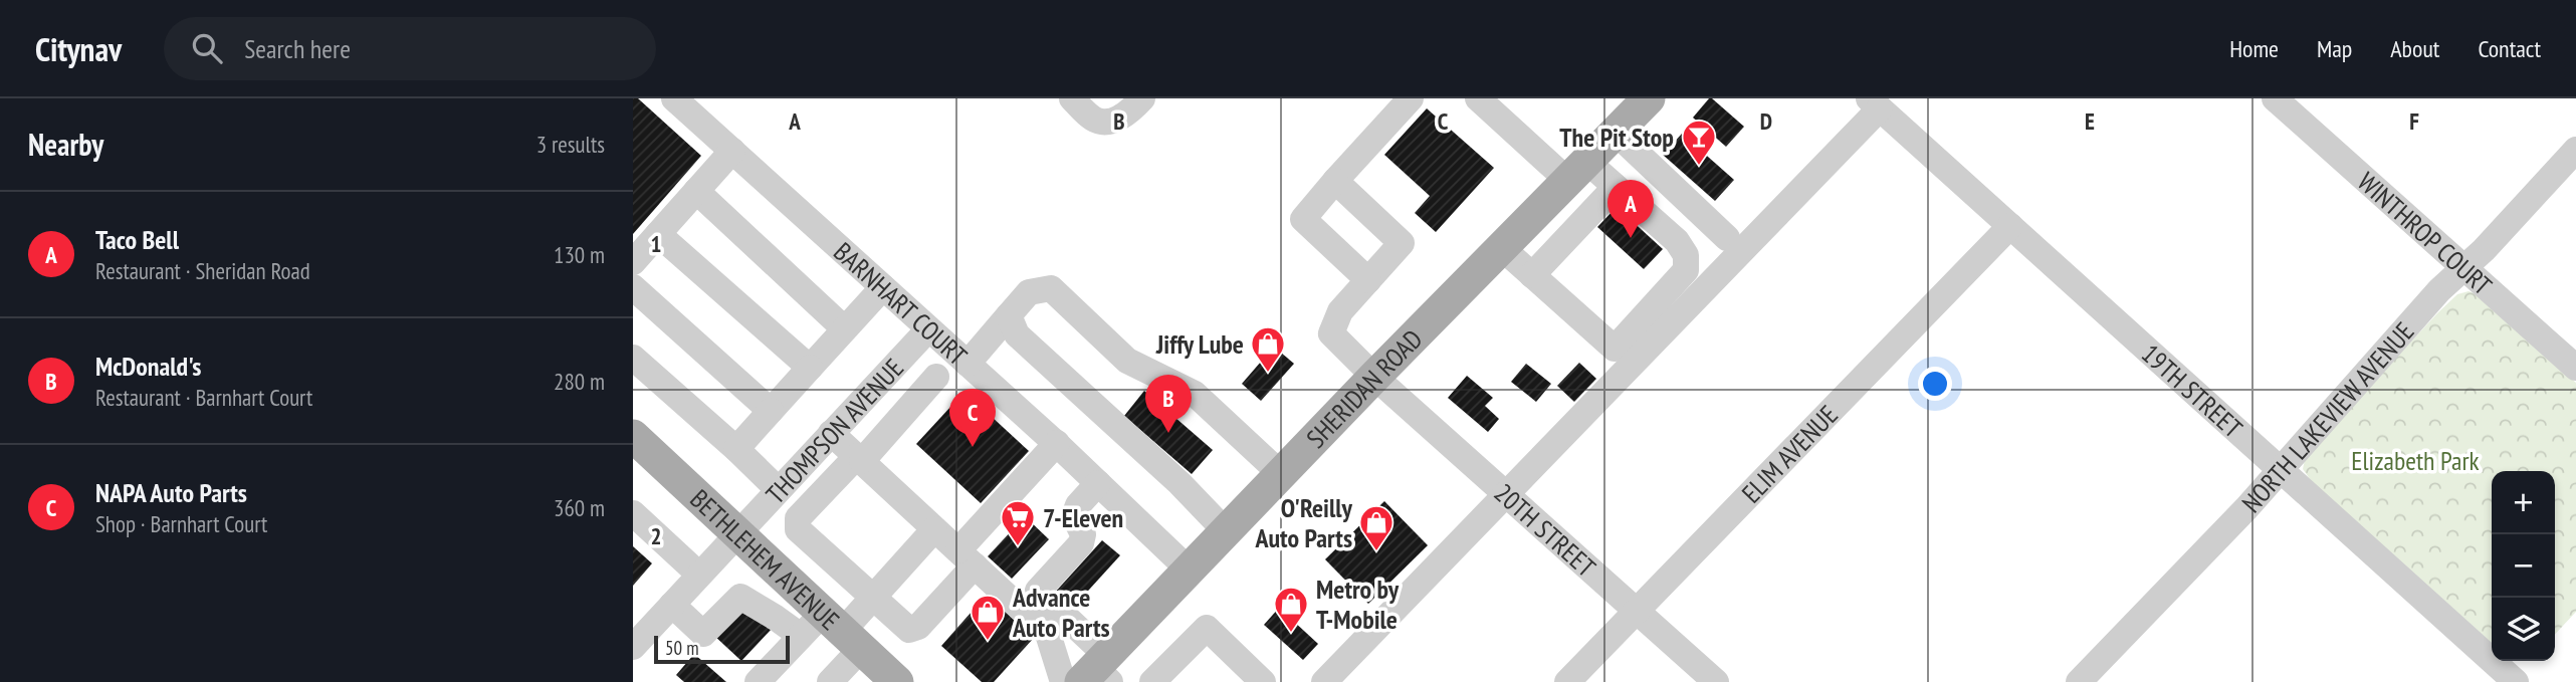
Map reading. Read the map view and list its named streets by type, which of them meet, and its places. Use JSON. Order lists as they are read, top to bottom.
{
  "streets": {
    "main road": ["SHERIDAN ROAD", "BETHLEHEM AVENUE"],
    "street": [
      "WINTHROP COURT",
      "BARNHART COURT",
      "19TH STREET",
      "NORTH LAKEVIEW AVENUE",
      "THOMPSON AVENUE",
      "ELIM AVENUE",
      "20TH STREET"
    ]
  },
  "crossings": [
    ["WINTHROP COURT", "NORTH LAKEVIEW AVENUE"],
    ["BARNHART COURT", "SHERIDAN ROAD"],
    ["BARNHART COURT", "THOMPSON AVENUE"],
    ["SHERIDAN ROAD", "20TH STREET"],
    ["19TH STREET", "NORTH LAKEVIEW AVENUE"],
    ["19TH STREET", "ELIM AVENUE"],
    ["THOMPSON AVENUE", "BETHLEHEM AVENUE"],
    ["ELIM AVENUE", "20TH STREET"]
  ],
  "parks": ["Elizabeth Park"],
  "places": {
    "bar": ["The Pit Stop"],
    "shop": [
      "Jiffy Lube",
      "O'Reilly Auto Parts",
      "Metro by T-Mobile",
      "Advance Auto Parts"
    ],
    "supermarket": ["7-Eleven"]
  },
  "scale_bar": "50 m",
  "page": {
    "header": "Citynav",
    "search": "Search here",
    "nav": [
      "Home",
      "Map",
      "About",
      "Contact"
    ],
    "heading": ["Nearby", "3 results"],
    "pins": ["A", "B", "C"],
    "list": [
      {
        "mark": "A",
        "name": "Taco Bell",
        "note": "Restaurant · Sheridan Road",
        "value": "130 m"
      },
      {
        "mark": "B",
        "name": "McDonald's",
        "note": "Restaurant · Barnhart Court",
        "value": "280 m"
      },
      {
        "mark": "C",
        "name": "NAPA Auto Parts",
        "note": "Shop · Barnhart Court",
        "value": "360 m"
      }
    ],
    "map_buttons": ["+", "−"],
    "scale": "50 m"
  },
  "grid": {
    "columns": [
      "A",
      "B",
      "C",
      "D",
      "E",
      "F"
    ],
    "rows": ["1", "2"]
  }
}
